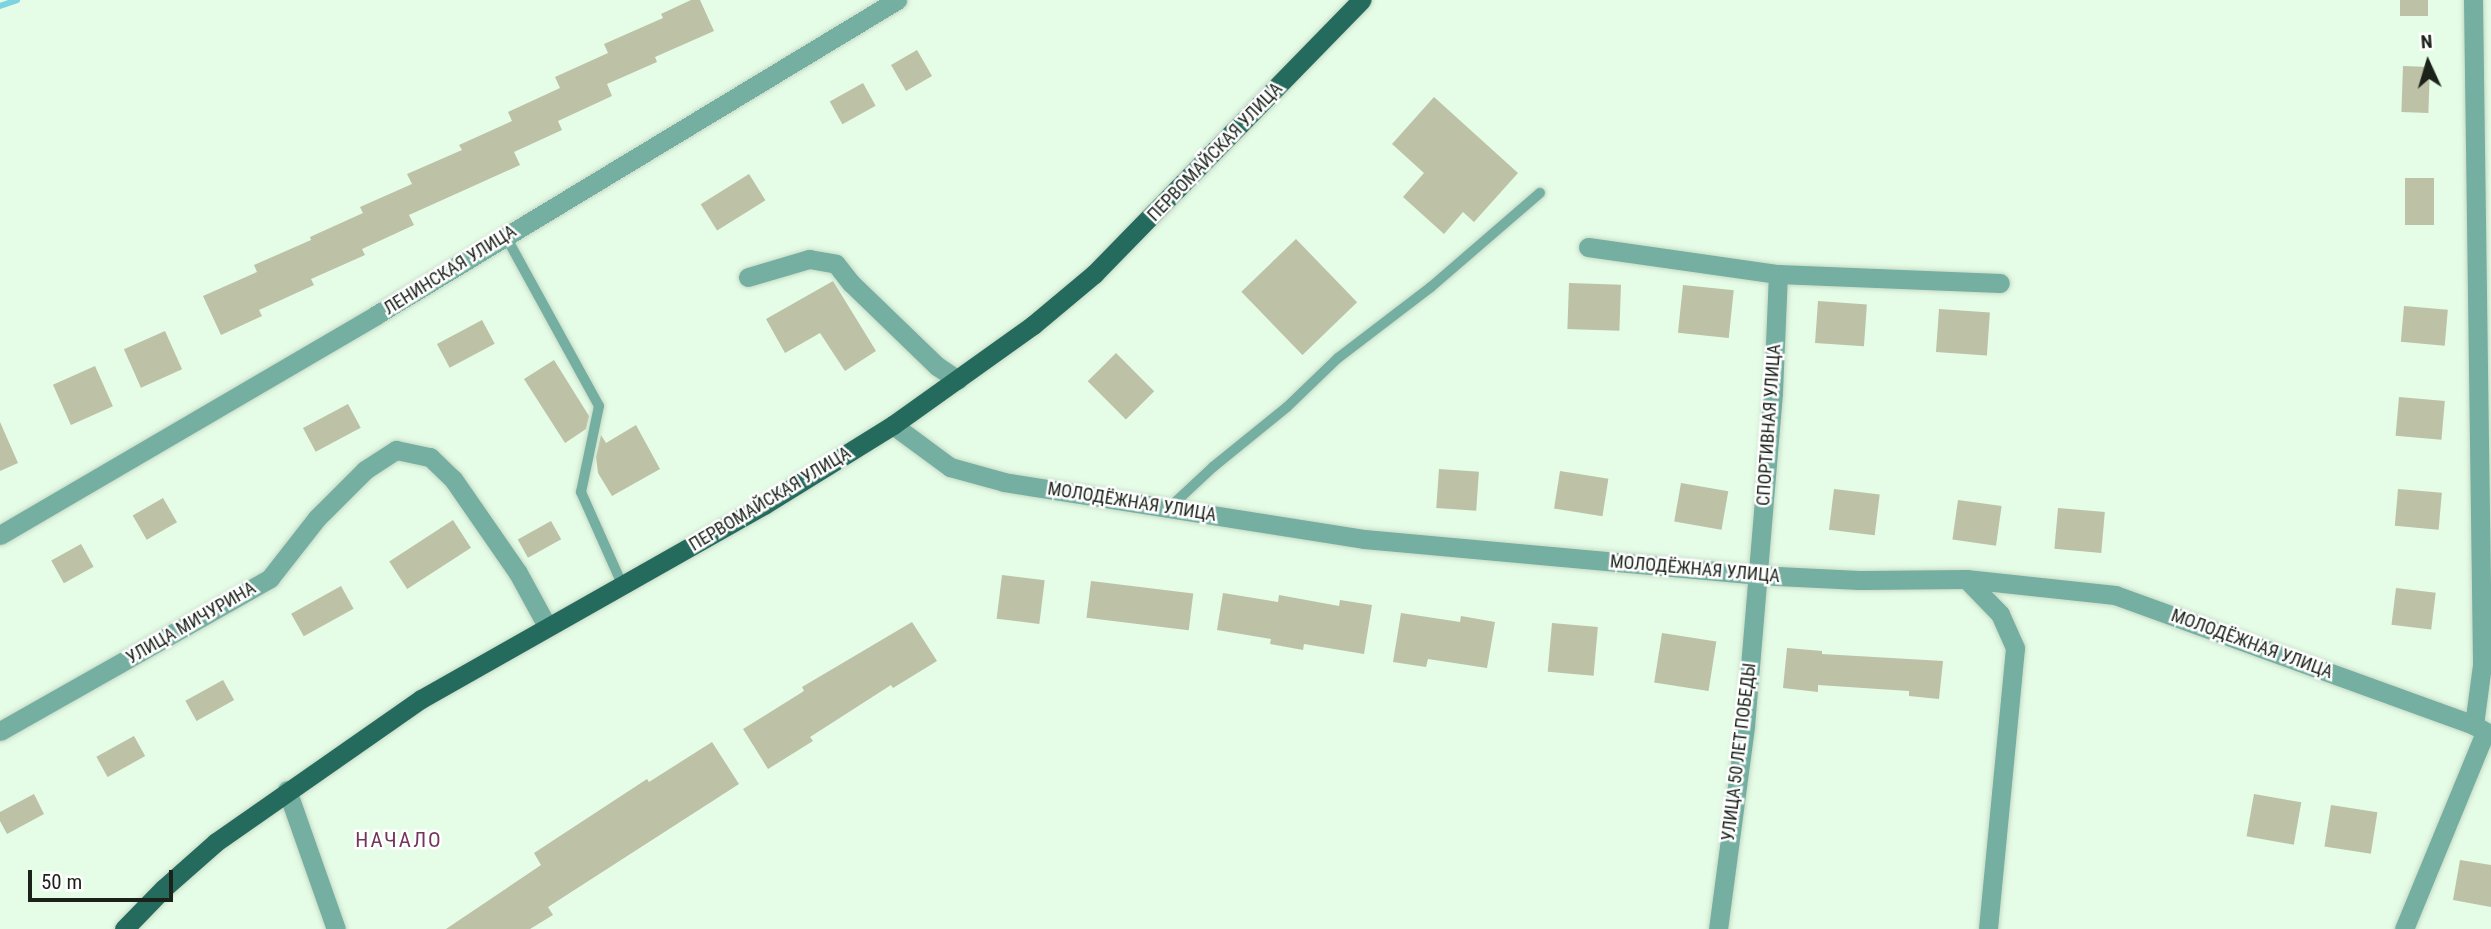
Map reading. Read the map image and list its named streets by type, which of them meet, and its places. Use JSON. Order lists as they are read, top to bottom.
{
  "streets": {
    "main road": ["ПЕРВОМАЙСКАЯ УЛИЦА"],
    "street": [
      "ЛЕНИНСКАЯ УЛИЦА",
      "СПОРТИВНАЯ УЛИЦА",
      "МОЛОДЁЖНАЯ УЛИЦА",
      "УЛИЦА МИЧУРИНА",
      "УЛИЦА 50 ЛЕТ ПОБЕДЫ"
    ]
  },
  "crossings": [
    ["ПЕРВОМАЙСКАЯ УЛИЦА", "МОЛОДЁЖНАЯ УЛИЦА"],
    ["ПЕРВОМАЙСКАЯ УЛИЦА", "УЛИЦА МИЧУРИНА"],
    ["СПОРТИВНАЯ УЛИЦА", "МОЛОДЁЖНАЯ УЛИЦА"],
    ["СПОРТИВНАЯ УЛИЦА", "УЛИЦА 50 ЛЕТ ПОБЕДЫ"],
    ["МОЛОДЁЖНАЯ УЛИЦА", "УЛИЦА 50 ЛЕТ ПОБЕДЫ"]
  ],
  "districts": ["НАЧАЛО"],
  "scale_bar": "50 m",
  "north": "top"
}
